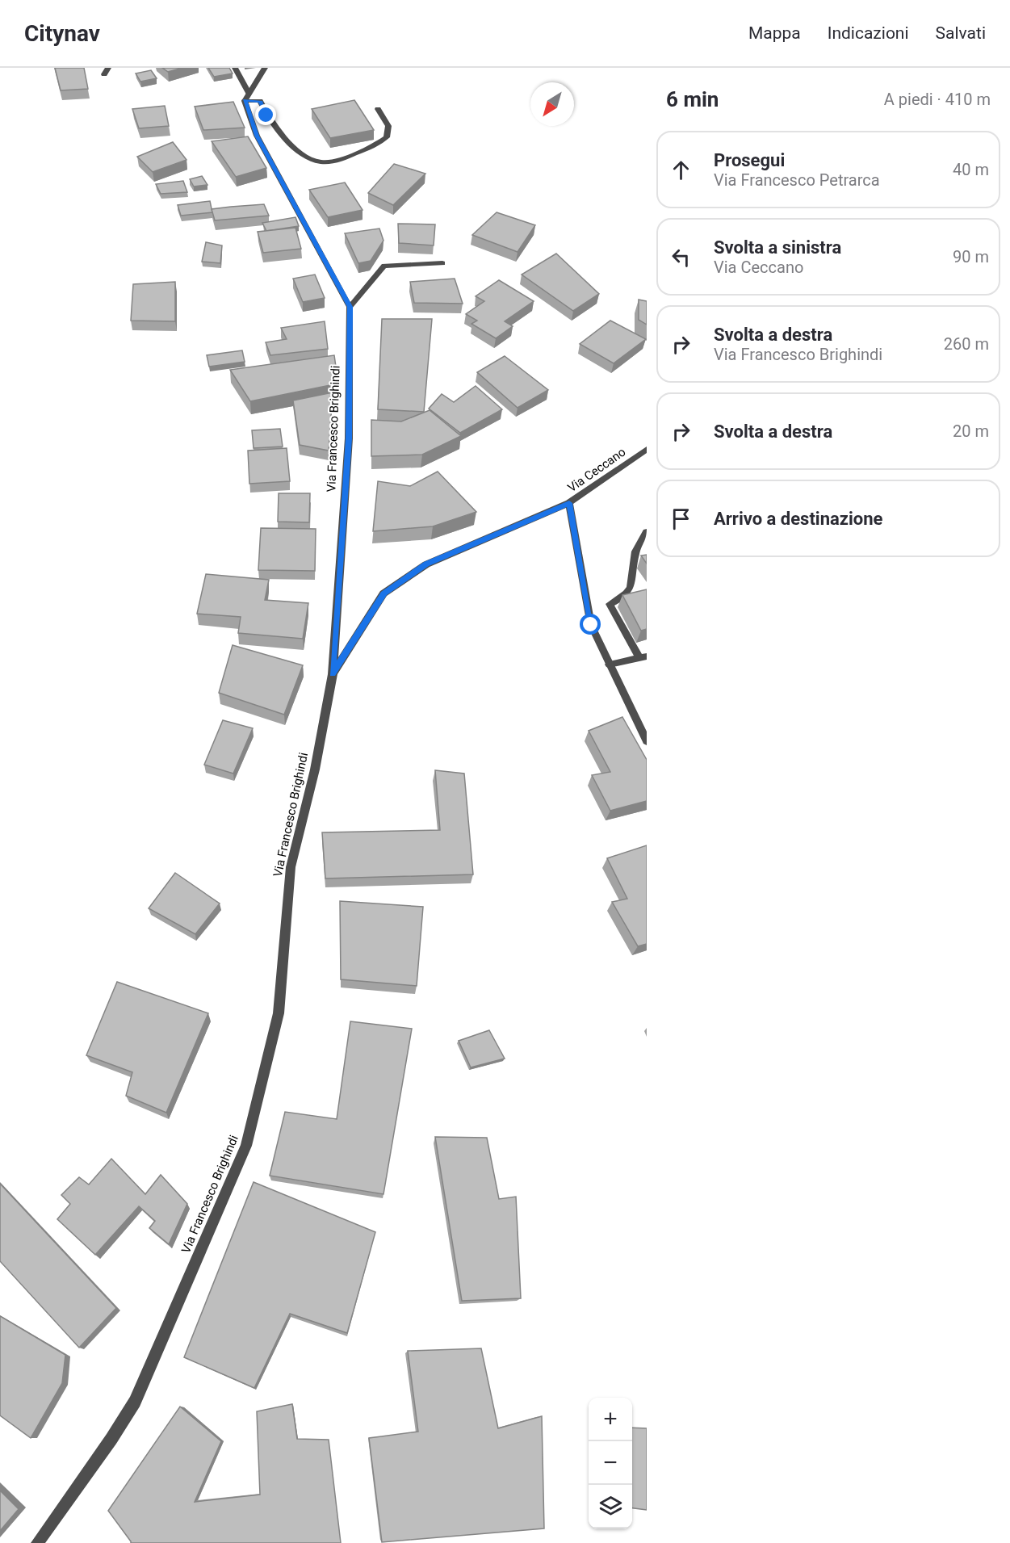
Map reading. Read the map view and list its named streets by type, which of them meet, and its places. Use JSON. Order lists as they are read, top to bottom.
{
  "streets": {
    "street": ["Via Francesco Brighindi", "Via Ceccano"]
  },
  "crossings": [
    ["Via Francesco Brighindi", "Via Ceccano"]
  ],
  "north": "bottom left",
  "page": {
    "header": "Citynav",
    "nav": ["Mappa", "Indicazioni", "Salvati"],
    "heading": ["6 min", "A piedi · 410 m"],
    "list": [
      ["Prosegui", "Via Francesco Petrarca", "40 m"],
      ["Svolta a sinistra", "Via Ceccano", "90 m"],
      ["Svolta a destra", "Via Francesco Brighindi", "260 m"],
      ["Svolta a destra", "20 m"],
      "Arrivo a destinazione"
    ],
    "map_buttons": ["+", "−"]
  }
}
